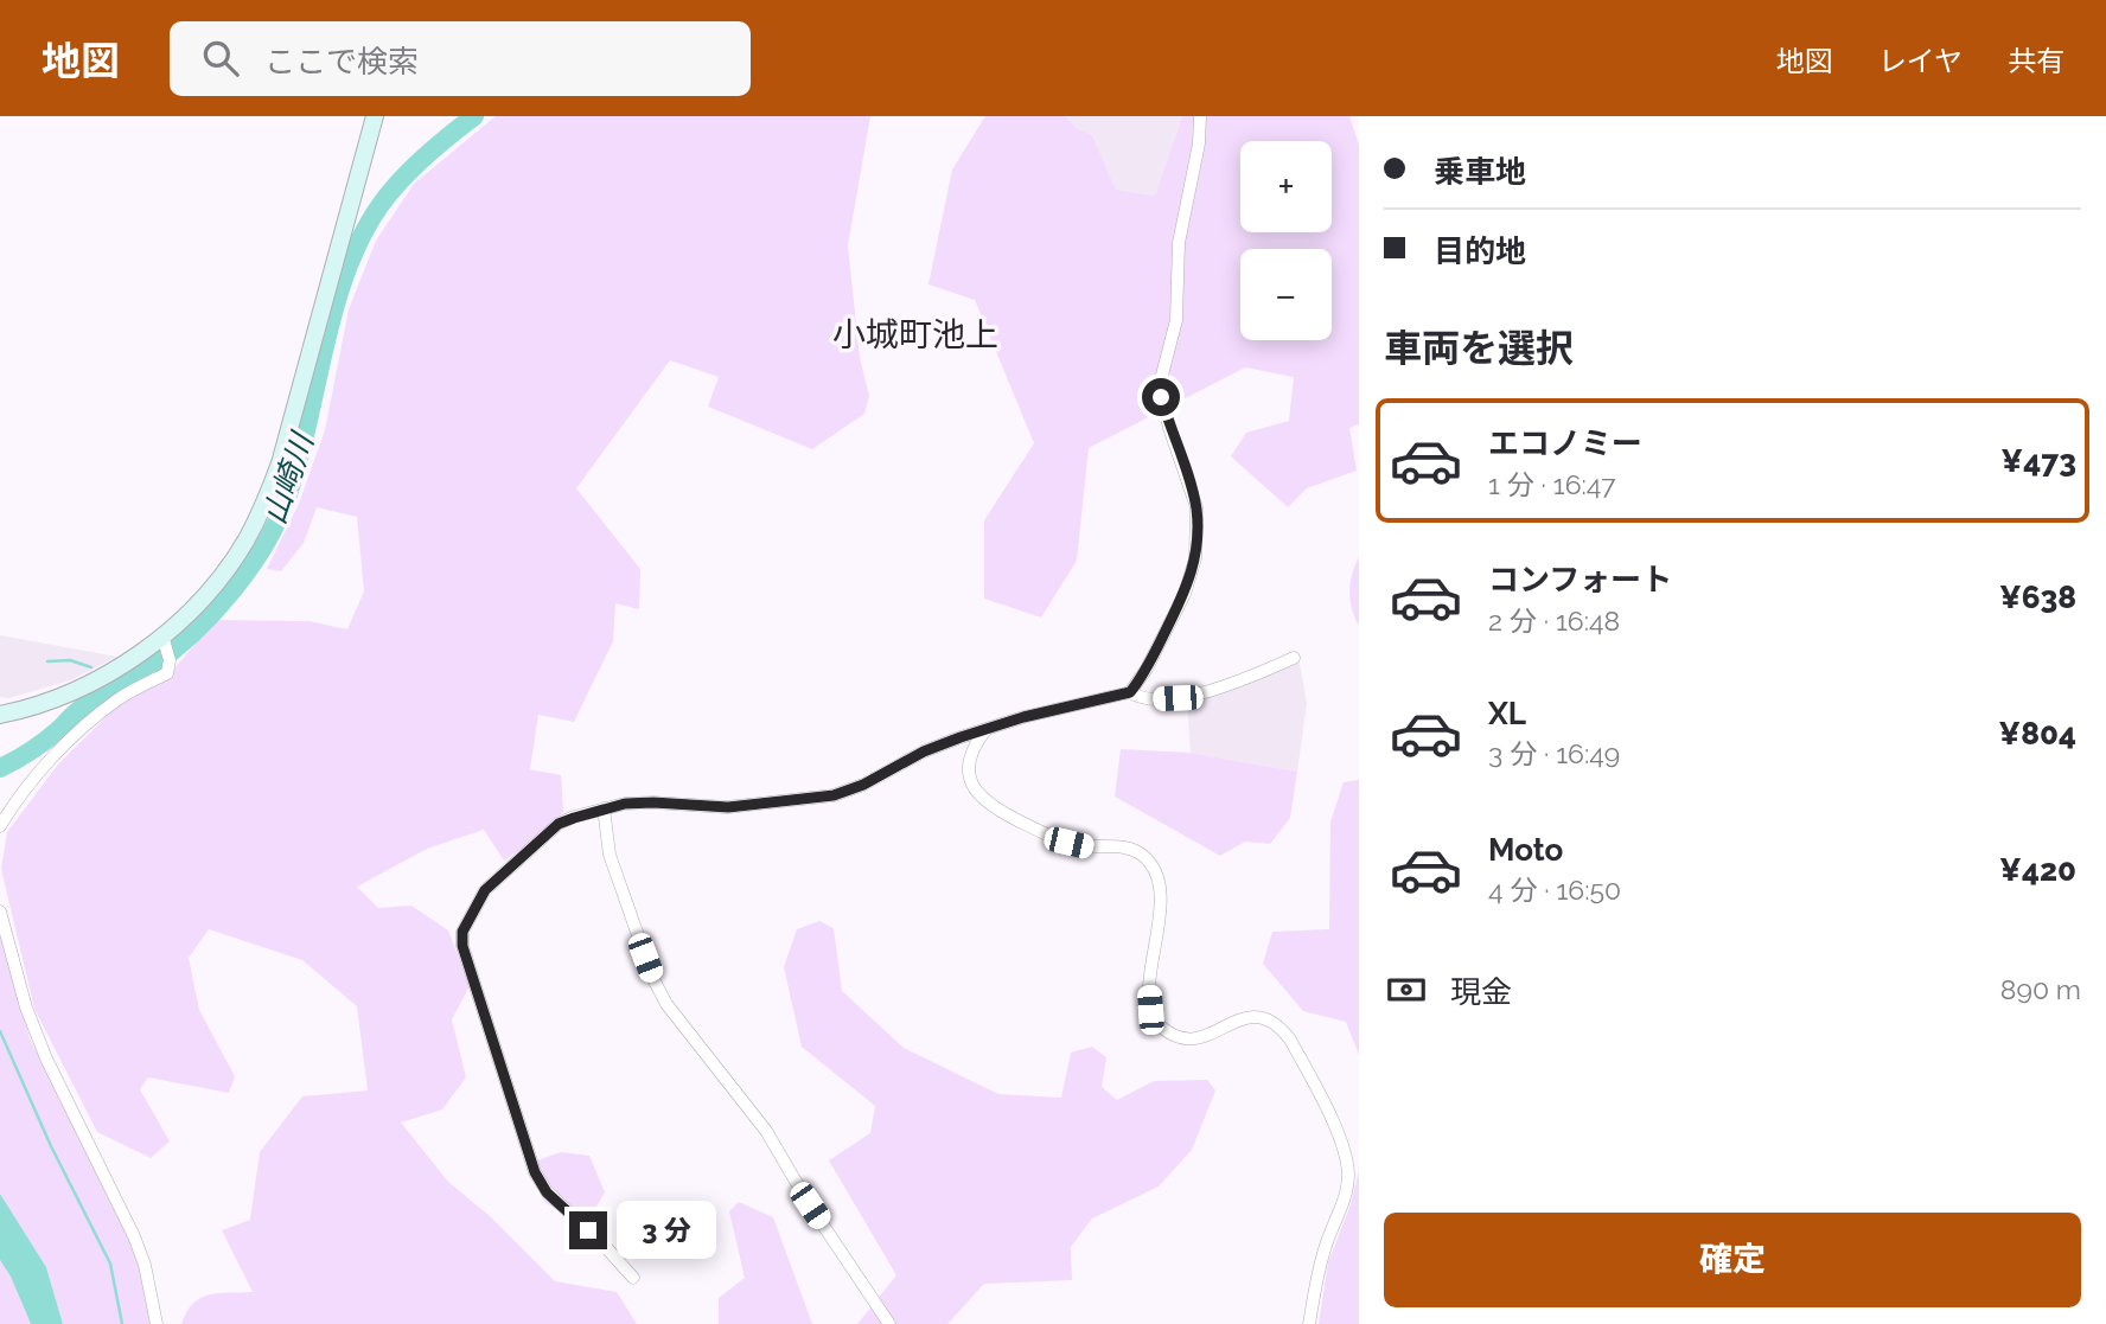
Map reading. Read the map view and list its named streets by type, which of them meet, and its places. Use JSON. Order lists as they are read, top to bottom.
{
  "districts": ["小城町池上"],
  "water": ["山崎川"],
  "page": {
    "header": "地図",
    "search": "ここで検索",
    "nav": ["地図", "レイヤ", "共有"],
    "banner": ["乗車地", "目的地"],
    "map_buttons": ["+", "−"],
    "heading": "車両を選択",
    "list": [
      {
        "name": "エコノミー",
        "note": "1 分 · 16:47",
        "value": "¥473"
      },
      {
        "name": "コンフォート",
        "note": "2 分 · 16:48",
        "value": "¥638"
      },
      {
        "name": "XL",
        "note": "3 分 · 16:49",
        "value": "¥804"
      },
      {
        "name": "Moto",
        "note": "4 分 · 16:50",
        "value": "¥420"
      }
    ],
    "pay": ["現金", "890 m"],
    "buttons": "確定",
    "bubble": "3 分"
  }
}
